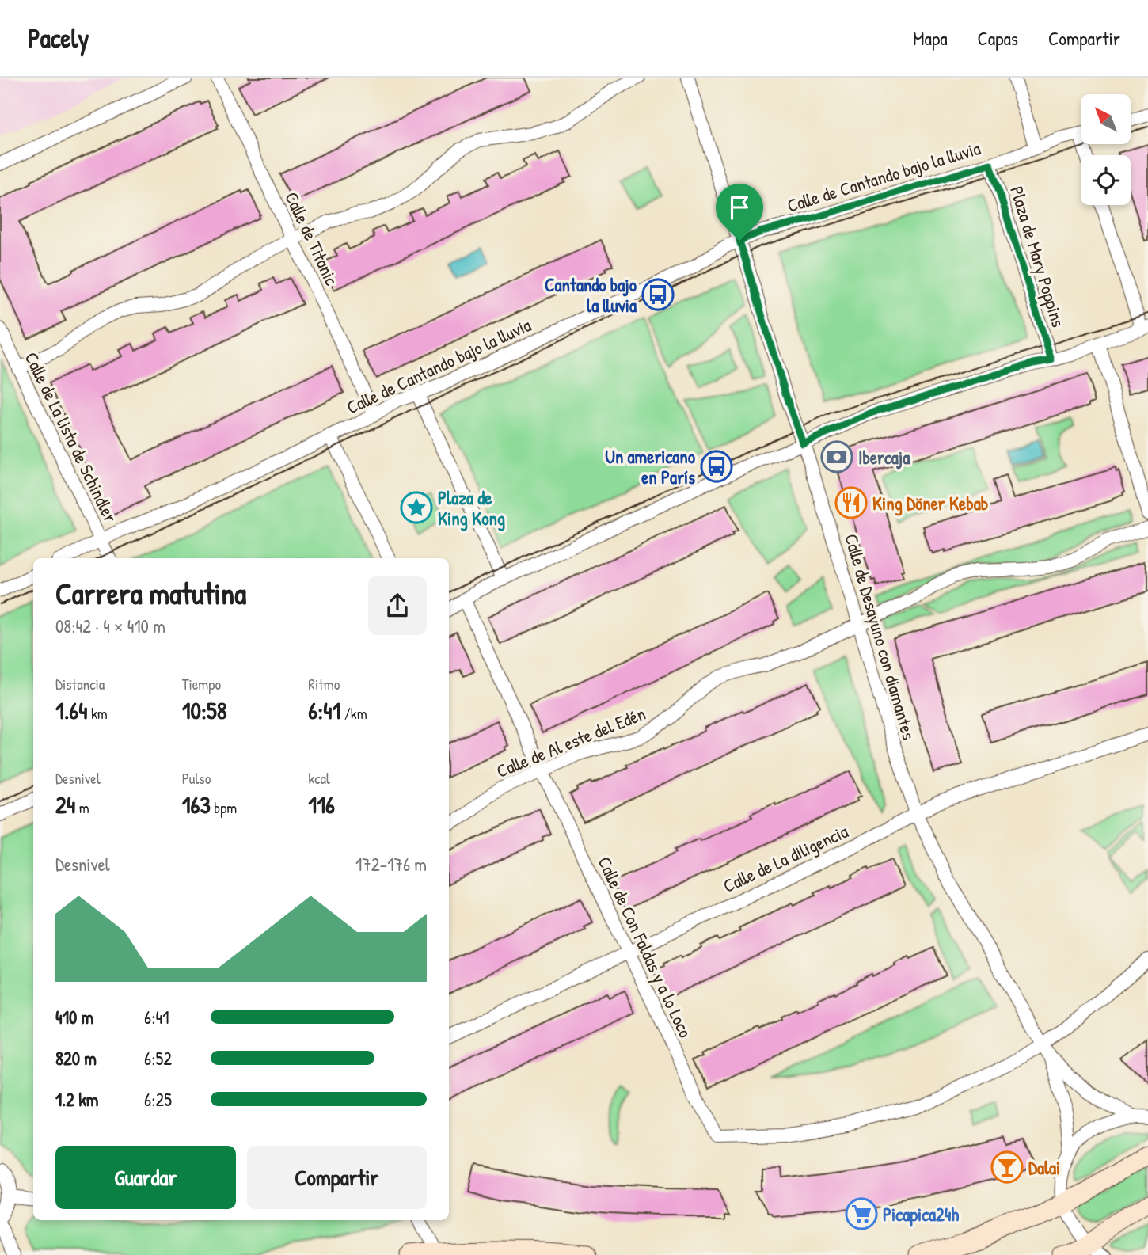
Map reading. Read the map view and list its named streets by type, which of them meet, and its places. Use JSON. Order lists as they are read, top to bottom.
{
  "streets": {
    "street": [
      "Calle de Cantando bajo la lluvia",
      "Calle de Titanic",
      "Plaza de Mary Poppins",
      "Calle de La lista de Schindler",
      "Calle de Desayuno con diamantes",
      "Calle de Al este del Edén",
      "Calle de La diligencia",
      "Calle de Con Faldas y a lo Loco"
    ]
  },
  "crossings": [
    ["Calle de Cantando bajo la lluvia", "Calle de Titanic"],
    ["Calle de Cantando bajo la lluvia", "Plaza de Mary Poppins"],
    ["Calle de Cantando bajo la lluvia", "Calle de La lista de Schindler"],
    ["Calle de Cantando bajo la lluvia", "Calle de Desayuno con diamantes"],
    ["Calle de Desayuno con diamantes", "Calle de Al este del Edén"],
    ["Calle de Desayuno con diamantes", "Calle de La diligencia"],
    ["Calle de Desayuno con diamantes", "Calle de Con Faldas y a lo Loco"],
    ["Calle de Al este del Edén", "Calle de Con Faldas y a lo Loco"],
    ["Calle de La diligencia", "Calle de Con Faldas y a lo Loco"]
  ],
  "places": {
    "bus stop": ["Cantando bajo la lluvia", "Un americano en París"],
    "bank": ["Ibercaja"],
    "restaurant": ["King Döner Kebab"],
    "place": ["Plaza de King Kong"],
    "bar": ["Dalai"],
    "supermarket": ["Picapica24h"]
  },
  "north": "top left",
  "page": {
    "header": "Pacely",
    "nav": ["Mapa", "Capas", "Compartir"],
    "heading": ["Carrera matutina", "08:42 · 4 × 410 m"],
    "stats": [
      ["Distancia", "1.64 km"],
      ["Tiempo", "10:58"],
      ["Ritmo", "6:41 /km"],
      ["Desnivel", "24 m"],
      ["Pulso", "163 bpm"],
      ["kcal", "116"]
    ],
    "chart": ["Desnivel", "172–176 m"],
    "list": [
      {
        "name": "410 m",
        "note": "6:41"
      },
      {
        "name": "820 m",
        "note": "6:52"
      },
      {
        "name": "1.2 km",
        "note": "6:25"
      }
    ],
    "buttons": ["Guardar", "Compartir"]
  }
}
